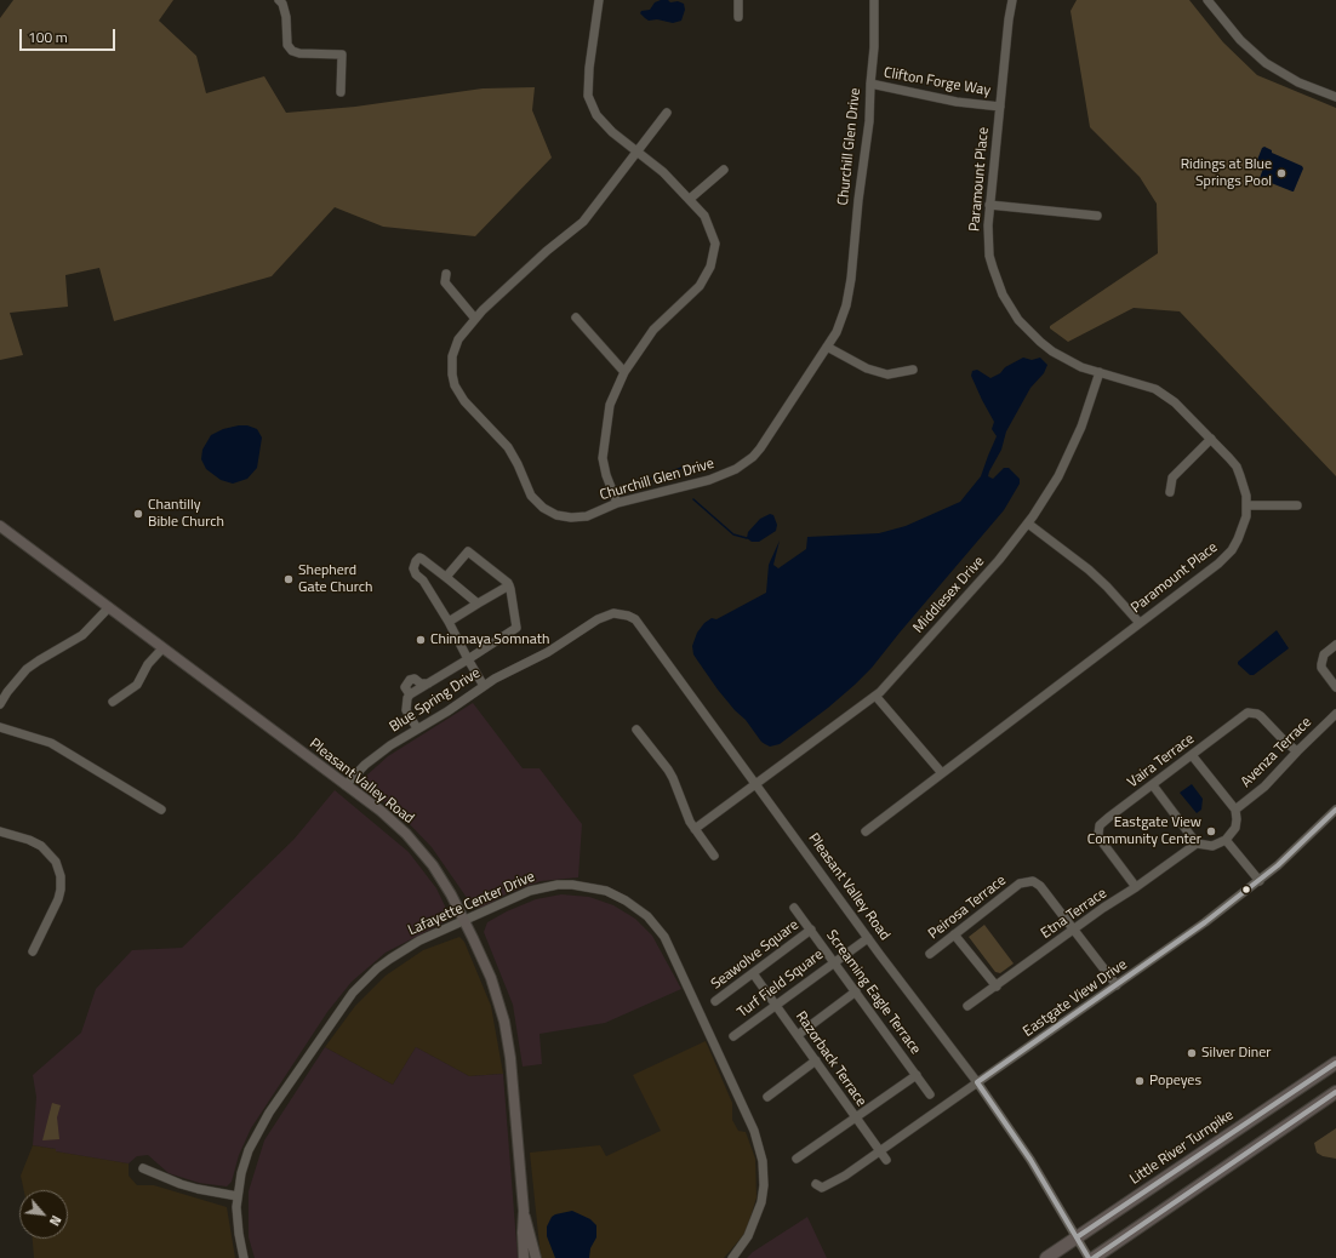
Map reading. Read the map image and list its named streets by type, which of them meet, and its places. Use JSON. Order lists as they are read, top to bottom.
{
  "streets": {
    "highway": ["Little River Turnpike"],
    "main road": ["Pleasant Valley Road"],
    "street": [
      "Clifton Forge Way",
      "Churchill Glen Drive",
      "Paramount Place",
      "Middlesex Drive",
      "Blue Spring Drive",
      "Avenza Terrace",
      "Vaira Terrace",
      "Lafayette Center Drive",
      "Peirosa Terrace",
      "Etna Terrace",
      "Seawolve Square",
      "Turf Field Square",
      "Screaming Eagle Terrace",
      "Eastgate View Drive",
      "Razorback Terrace"
    ]
  },
  "crossings": [
    ["Clifton Forge Way", "Churchill Glen Drive"],
    ["Clifton Forge Way", "Paramount Place"],
    ["Paramount Place", "Middlesex Drive"],
    ["Middlesex Drive", "Pleasant Valley Road"],
    ["Blue Spring Drive", "Pleasant Valley Road"],
    ["Avenza Terrace", "Vaira Terrace"],
    ["Vaira Terrace", "Etna Terrace"],
    ["Pleasant Valley Road", "Lafayette Center Drive"],
    ["Pleasant Valley Road", "Turf Field Square"],
    ["Pleasant Valley Road", "Eastgate View Drive"],
    ["Pleasant Valley Road", "Little River Turnpike"],
    ["Peirosa Terrace", "Etna Terrace"],
    ["Peirosa Terrace", "Eastgate View Drive"],
    ["Seawolve Square", "Screaming Eagle Terrace"],
    ["Seawolve Square", "Razorback Terrace"],
    ["Turf Field Square", "Screaming Eagle Terrace"],
    ["Turf Field Square", "Razorback Terrace"],
    ["Eastgate View Drive", "Razorback Terrace"]
  ],
  "places": [
    "Ridings at Blue Springs Pool",
    "Chantilly Bible Church",
    "Shepherd Gate Church",
    "Chinmaya Somnath",
    "Eastgate View Community Center",
    "Silver Diner",
    "Popeyes"
  ],
  "scale_bar": "100 m",
  "north": "bottom right"
}
